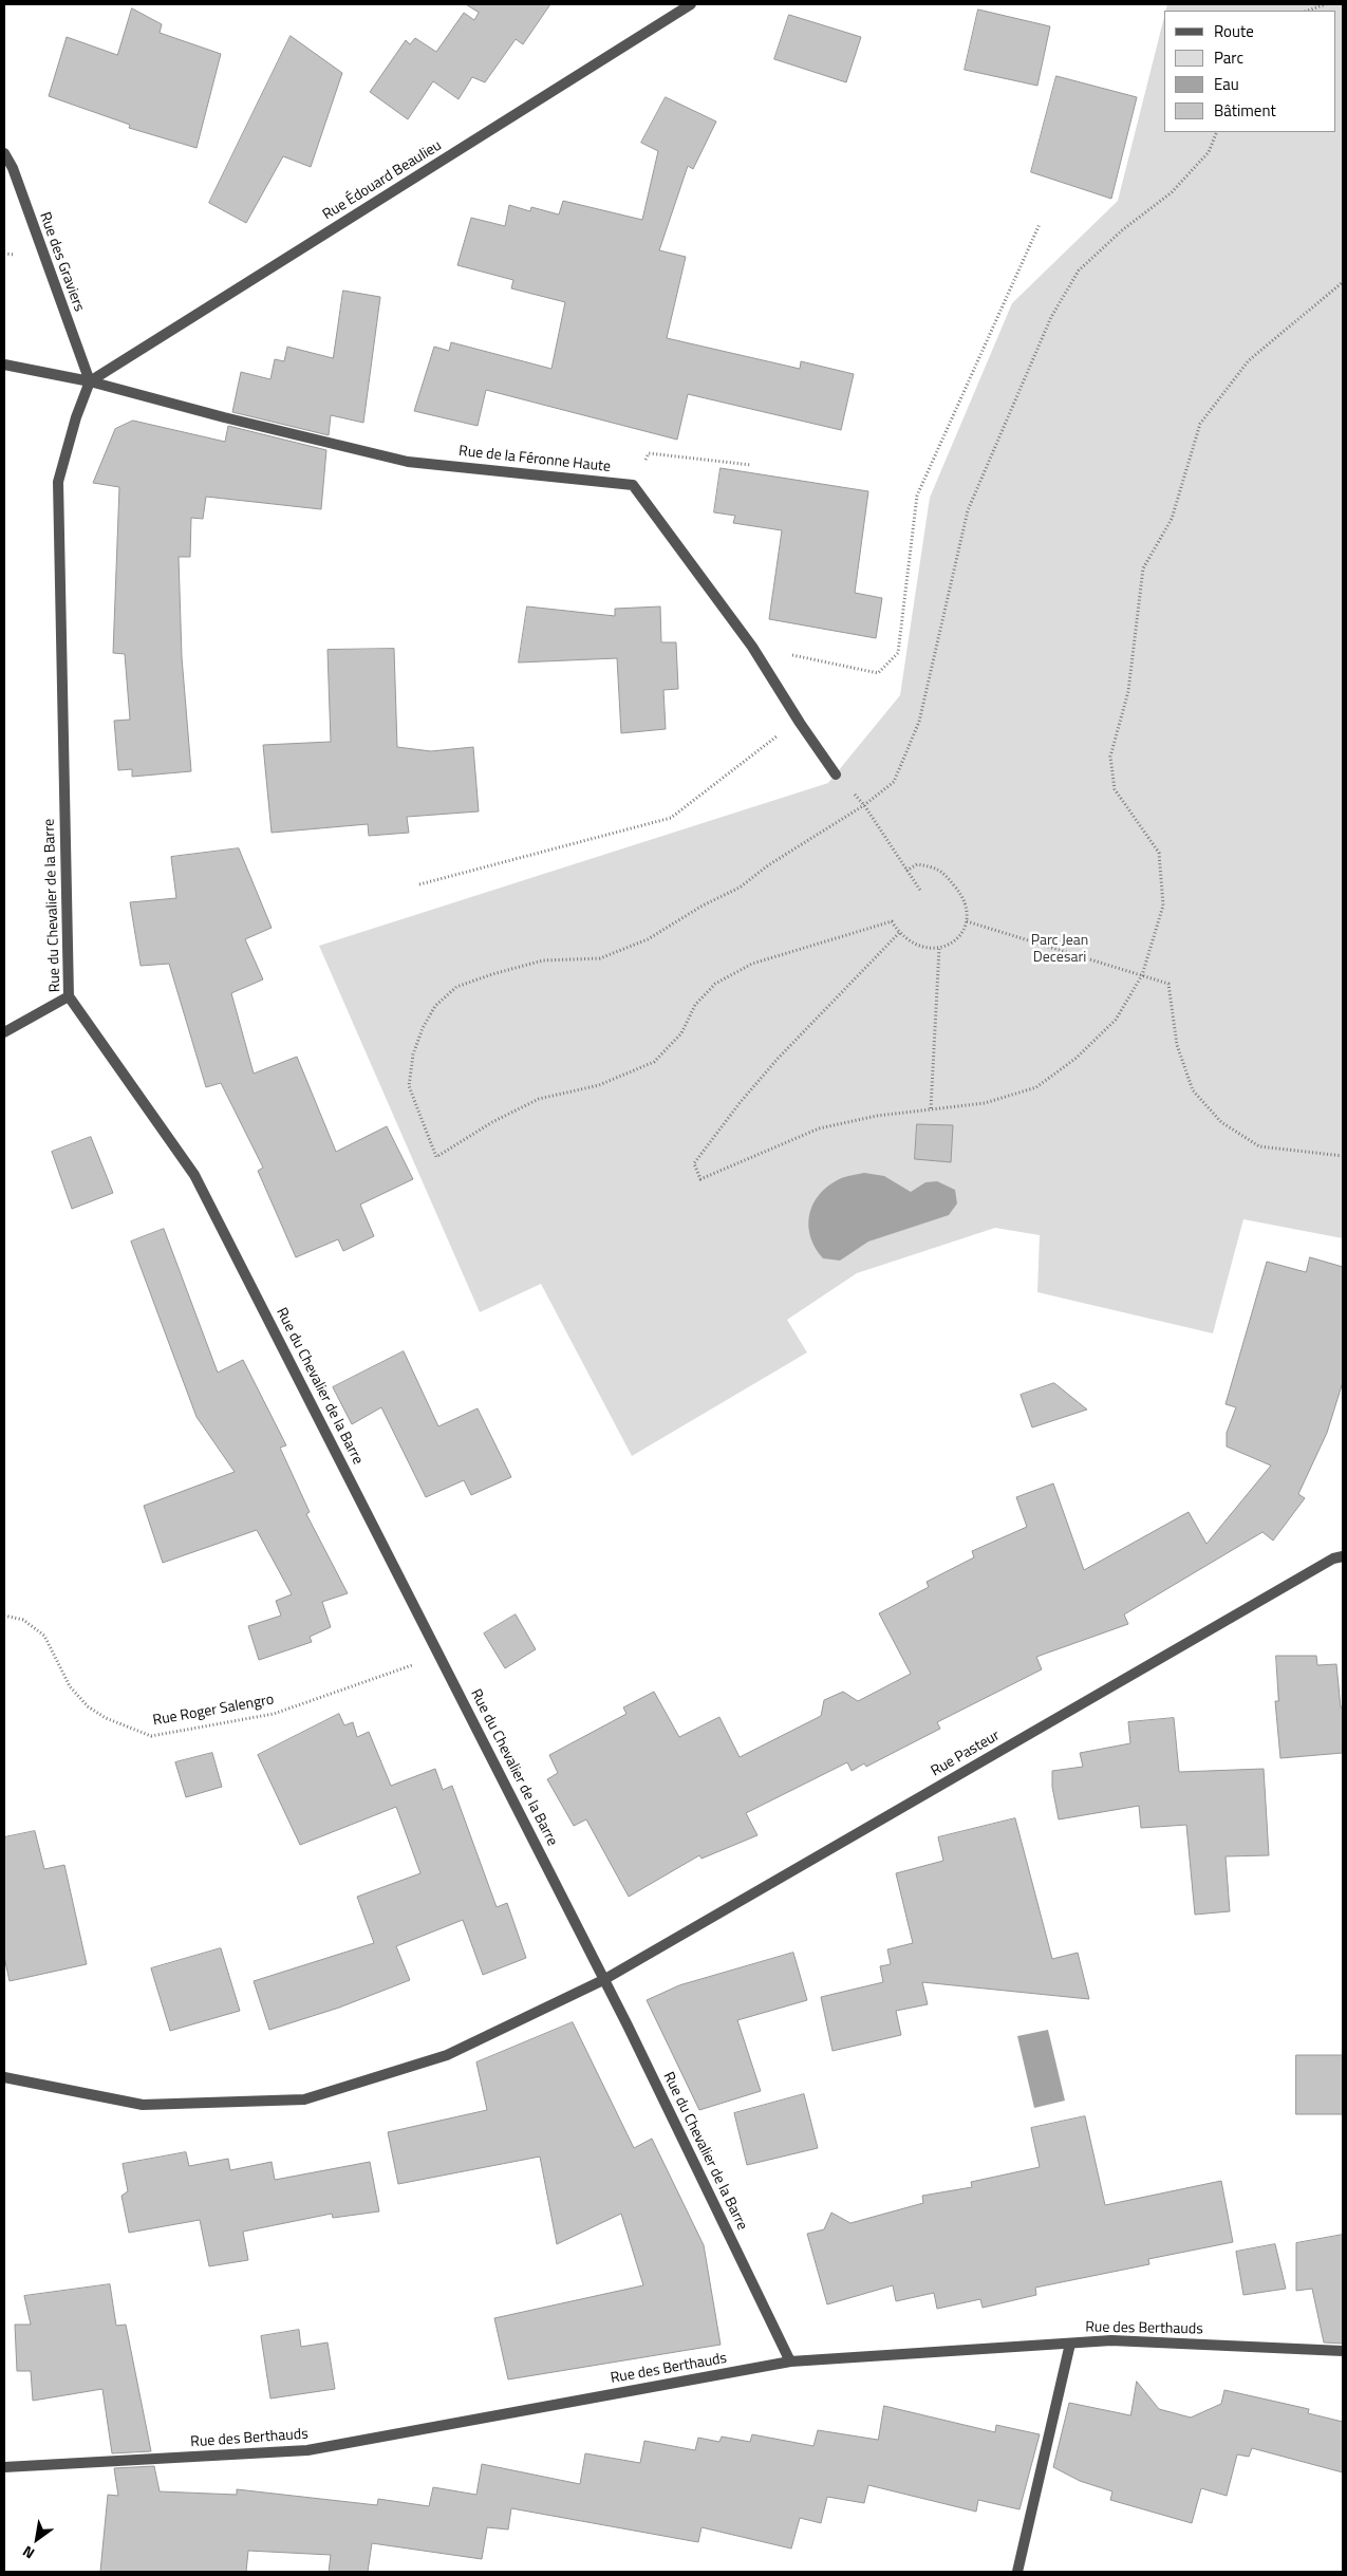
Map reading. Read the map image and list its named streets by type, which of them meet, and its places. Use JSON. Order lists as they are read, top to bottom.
{
  "streets": {
    "street": [
      "Rue Édouard Beaulieu",
      "Rue des Graviers",
      "Rue de la Féronne Haute",
      "Rue du Chevalier de la Barre",
      "Rue Pasteur",
      "Rue des Berthauds"
    ],
    "path": ["Rue Roger Salengro"]
  },
  "crossings": [
    ["Rue Édouard Beaulieu", "Rue des Graviers"],
    ["Rue Édouard Beaulieu", "Rue de la Féronne Haute"],
    ["Rue Édouard Beaulieu", "Rue du Chevalier de la Barre"],
    ["Rue des Graviers", "Rue de la Féronne Haute"],
    ["Rue des Graviers", "Rue du Chevalier de la Barre"],
    ["Rue de la Féronne Haute", "Rue du Chevalier de la Barre"],
    ["Rue du Chevalier de la Barre", "Rue Roger Salengro"],
    ["Rue du Chevalier de la Barre", "Rue Pasteur"],
    ["Rue du Chevalier de la Barre", "Rue des Berthauds"]
  ],
  "parks": ["Parc Jean Decesari"],
  "legend": [
    "Route",
    "Parc",
    "Eau",
    "Bâtiment"
  ],
  "north": "bottom left"
}
